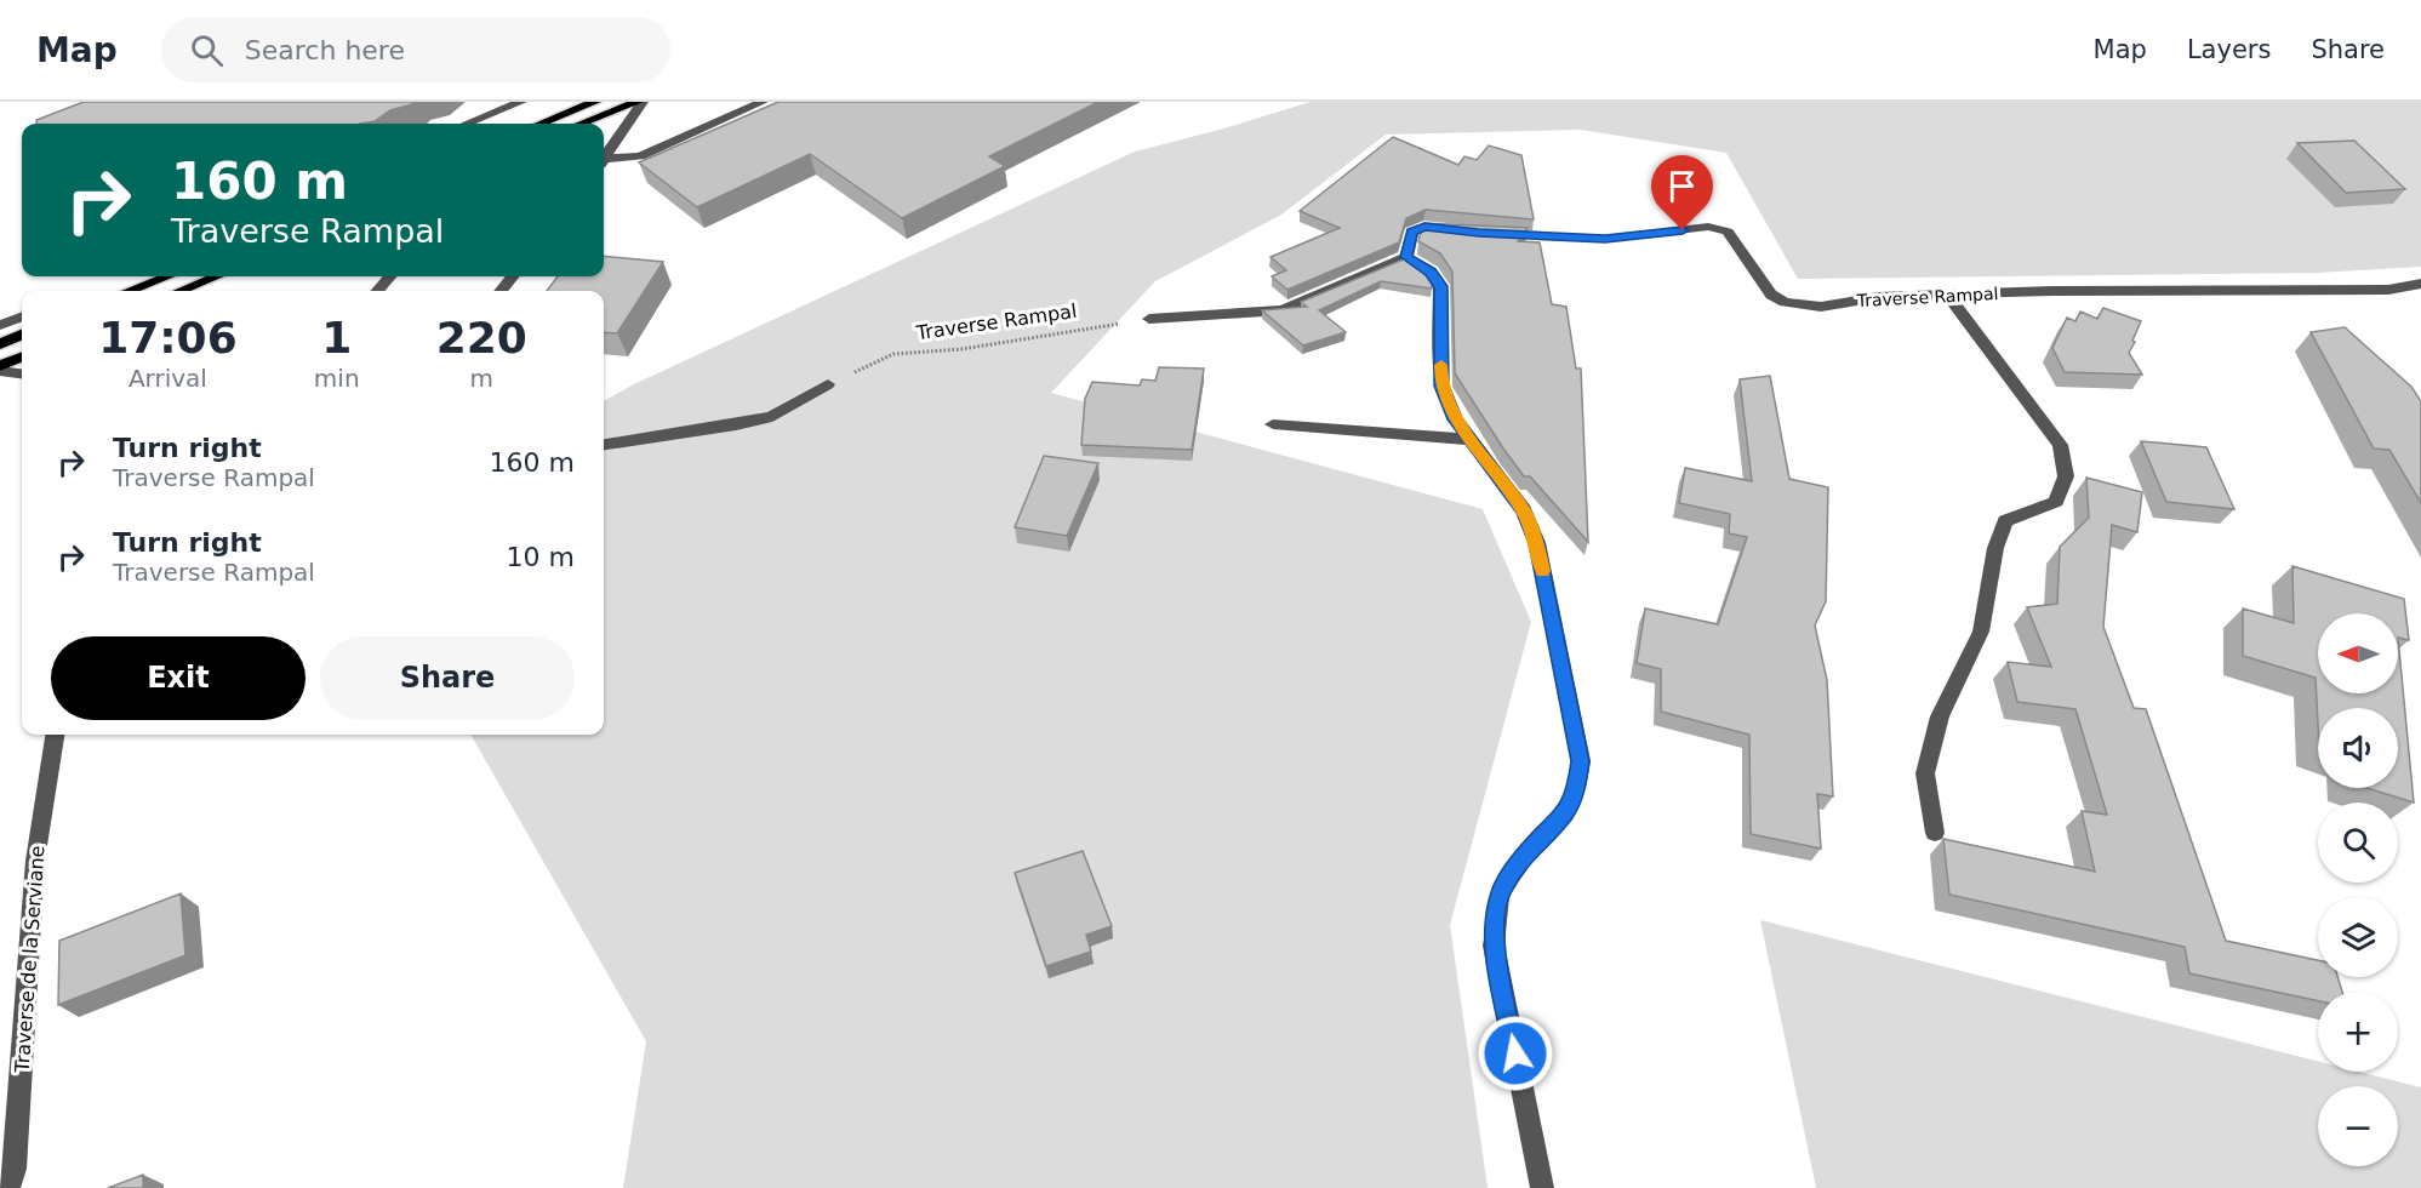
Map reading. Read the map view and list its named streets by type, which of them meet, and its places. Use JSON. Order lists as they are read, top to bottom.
{
  "streets": {
    "street": ["Traverse Rampal", "Traverse de la Serviane"]
  },
  "north": "left",
  "page": {
    "header": "Map",
    "search": "Search here",
    "nav": ["Map", "Layers", "Share"],
    "turn": ["160 m", "Traverse Rampal"],
    "eta": [
      "17:06",
      "Arrival",
      "1",
      "min",
      "220",
      "m"
    ],
    "list": [
      {
        "name": "Turn right",
        "note": "Traverse Rampal",
        "value": "160 m"
      },
      {
        "name": "Turn right",
        "note": "Traverse Rampal",
        "value": "10 m"
      }
    ],
    "map_buttons": ["+", "−"],
    "buttons": ["Exit", "Share"]
  }
}
